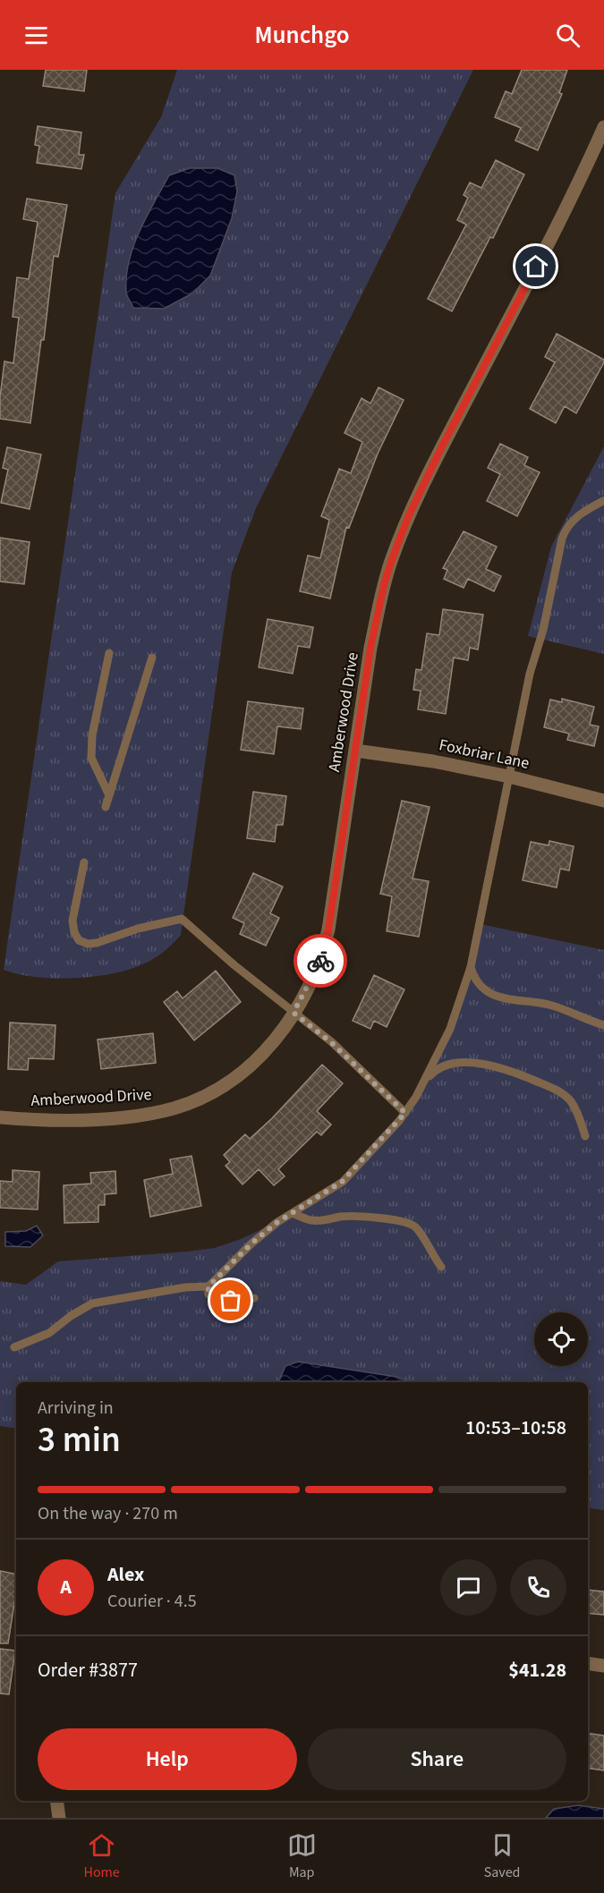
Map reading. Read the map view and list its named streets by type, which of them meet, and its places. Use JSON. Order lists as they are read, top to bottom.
{
  "streets": {
    "street": ["Amberwood Drive", "Foxbriar Lane"]
  },
  "crossings": [
    ["Amberwood Drive", "Foxbriar Lane"]
  ],
  "page": {
    "header": "Munchgo",
    "heading": ["3 min", "Arriving in", "10:53–10:58"],
    "panel": [
      "Alex",
      "Courier · 4.5",
      "Order #3877",
      "$41.28"
    ],
    "bar": "On the way · 270 m",
    "round": "A",
    "buttons": ["Help", "Share"],
    "tabs": ["Home", "Map", "Saved"]
  }
}
